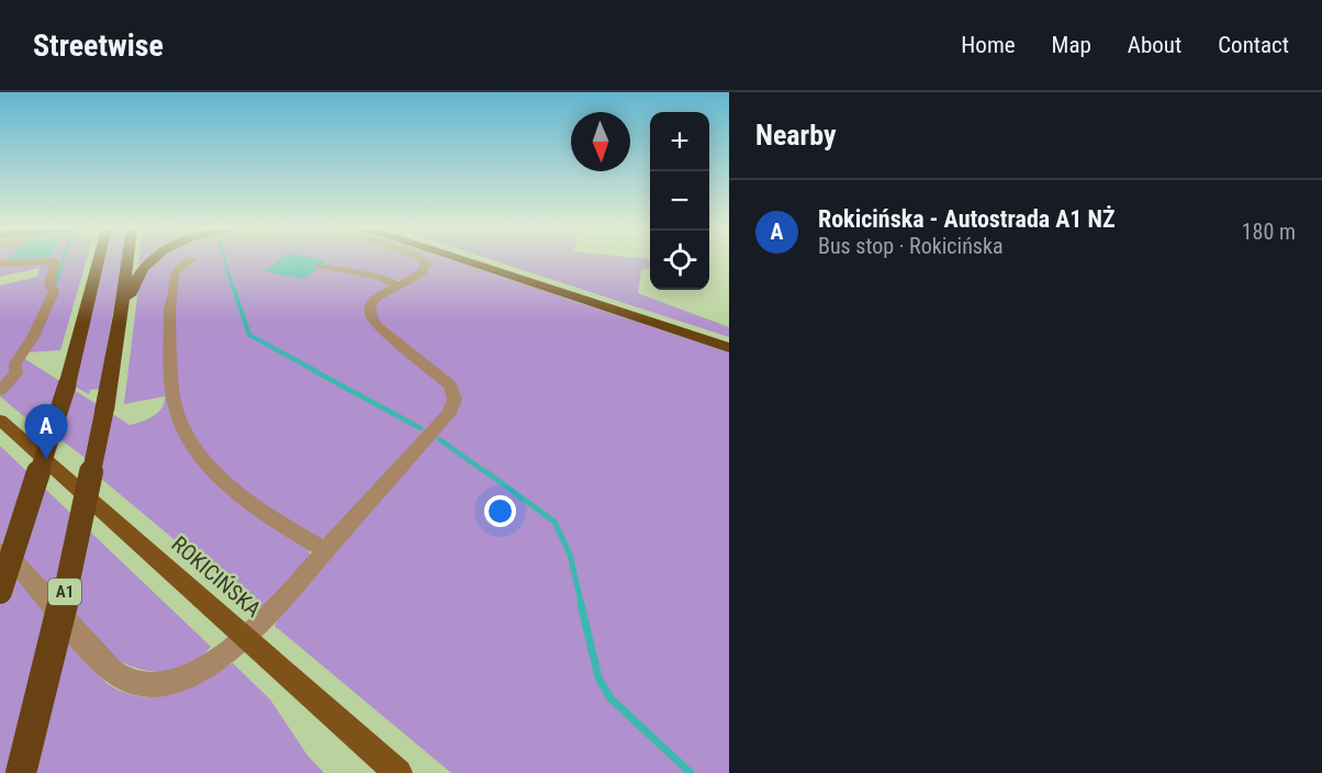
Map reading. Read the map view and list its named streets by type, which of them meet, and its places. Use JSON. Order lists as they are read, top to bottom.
{
  "streets": {
    "highway": ["A1"],
    "main road": ["ROKICIŃSKA"]
  },
  "north": "bottom",
  "page": {
    "header": "Streetwise",
    "nav": [
      "Home",
      "Map",
      "About",
      "Contact"
    ],
    "heading": "Nearby",
    "map_buttons": ["+", "−"],
    "list": [
      {
        "mark": "A",
        "name": "Rokicińska - Autostrada A1 NŻ",
        "note": "Bus stop · Rokicińska",
        "value": "180 m"
      }
    ],
    "pins": "A"
  }
}
